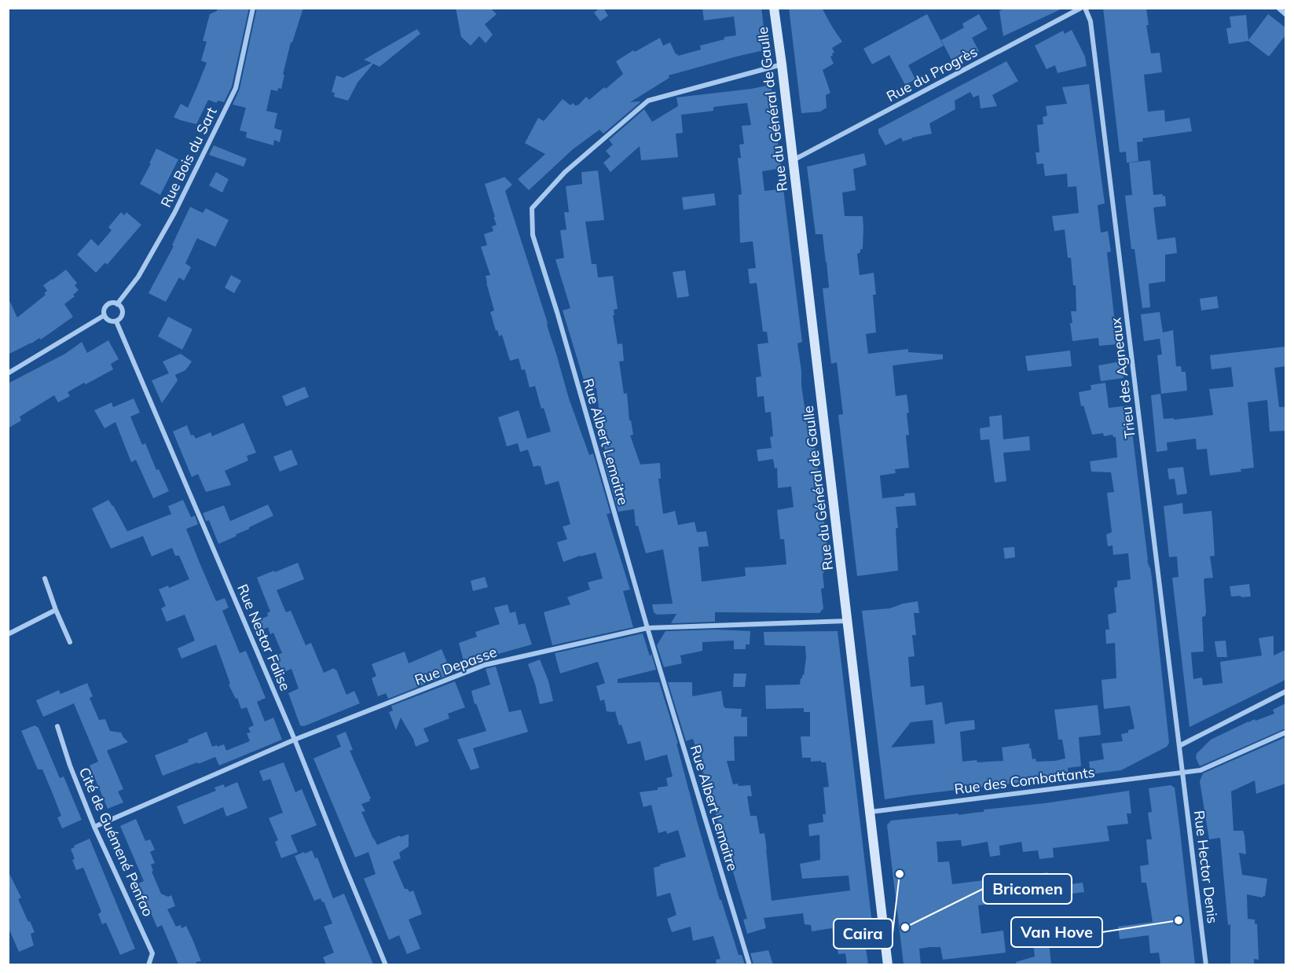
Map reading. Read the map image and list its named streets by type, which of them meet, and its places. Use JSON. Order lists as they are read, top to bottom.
{
  "streets": {
    "main road": ["Rue du Général de Gaulle"],
    "street": [
      "Rue du Progrès",
      "Rue Bois du Sart",
      "Trieu des Agneaux",
      "Rue Albert Lemaitre",
      "Rue Nestor Falise",
      "Rue Depasse",
      "Rue des Combattants",
      "Cité de Guémené Penfao",
      "Rue Hector Denis"
    ]
  },
  "crossings": [
    ["Rue du Progrès", "Rue du Général de Gaulle"],
    ["Rue du Général de Gaulle", "Rue Albert Lemaitre"],
    ["Rue du Général de Gaulle", "Rue Depasse"],
    ["Rue du Général de Gaulle", "Rue des Combattants"],
    ["Rue Bois du Sart", "Rue Nestor Falise"],
    ["Trieu des Agneaux", "Rue des Combattants"],
    ["Trieu des Agneaux", "Rue Hector Denis"],
    ["Rue Albert Lemaitre", "Rue Depasse"],
    ["Rue Nestor Falise", "Rue Depasse"],
    ["Rue Depasse", "Cité de Guémené Penfao"],
    ["Rue des Combattants", "Rue Hector Denis"]
  ],
  "places": ["Caira", "Van Hove", "Bricomen"]
}
